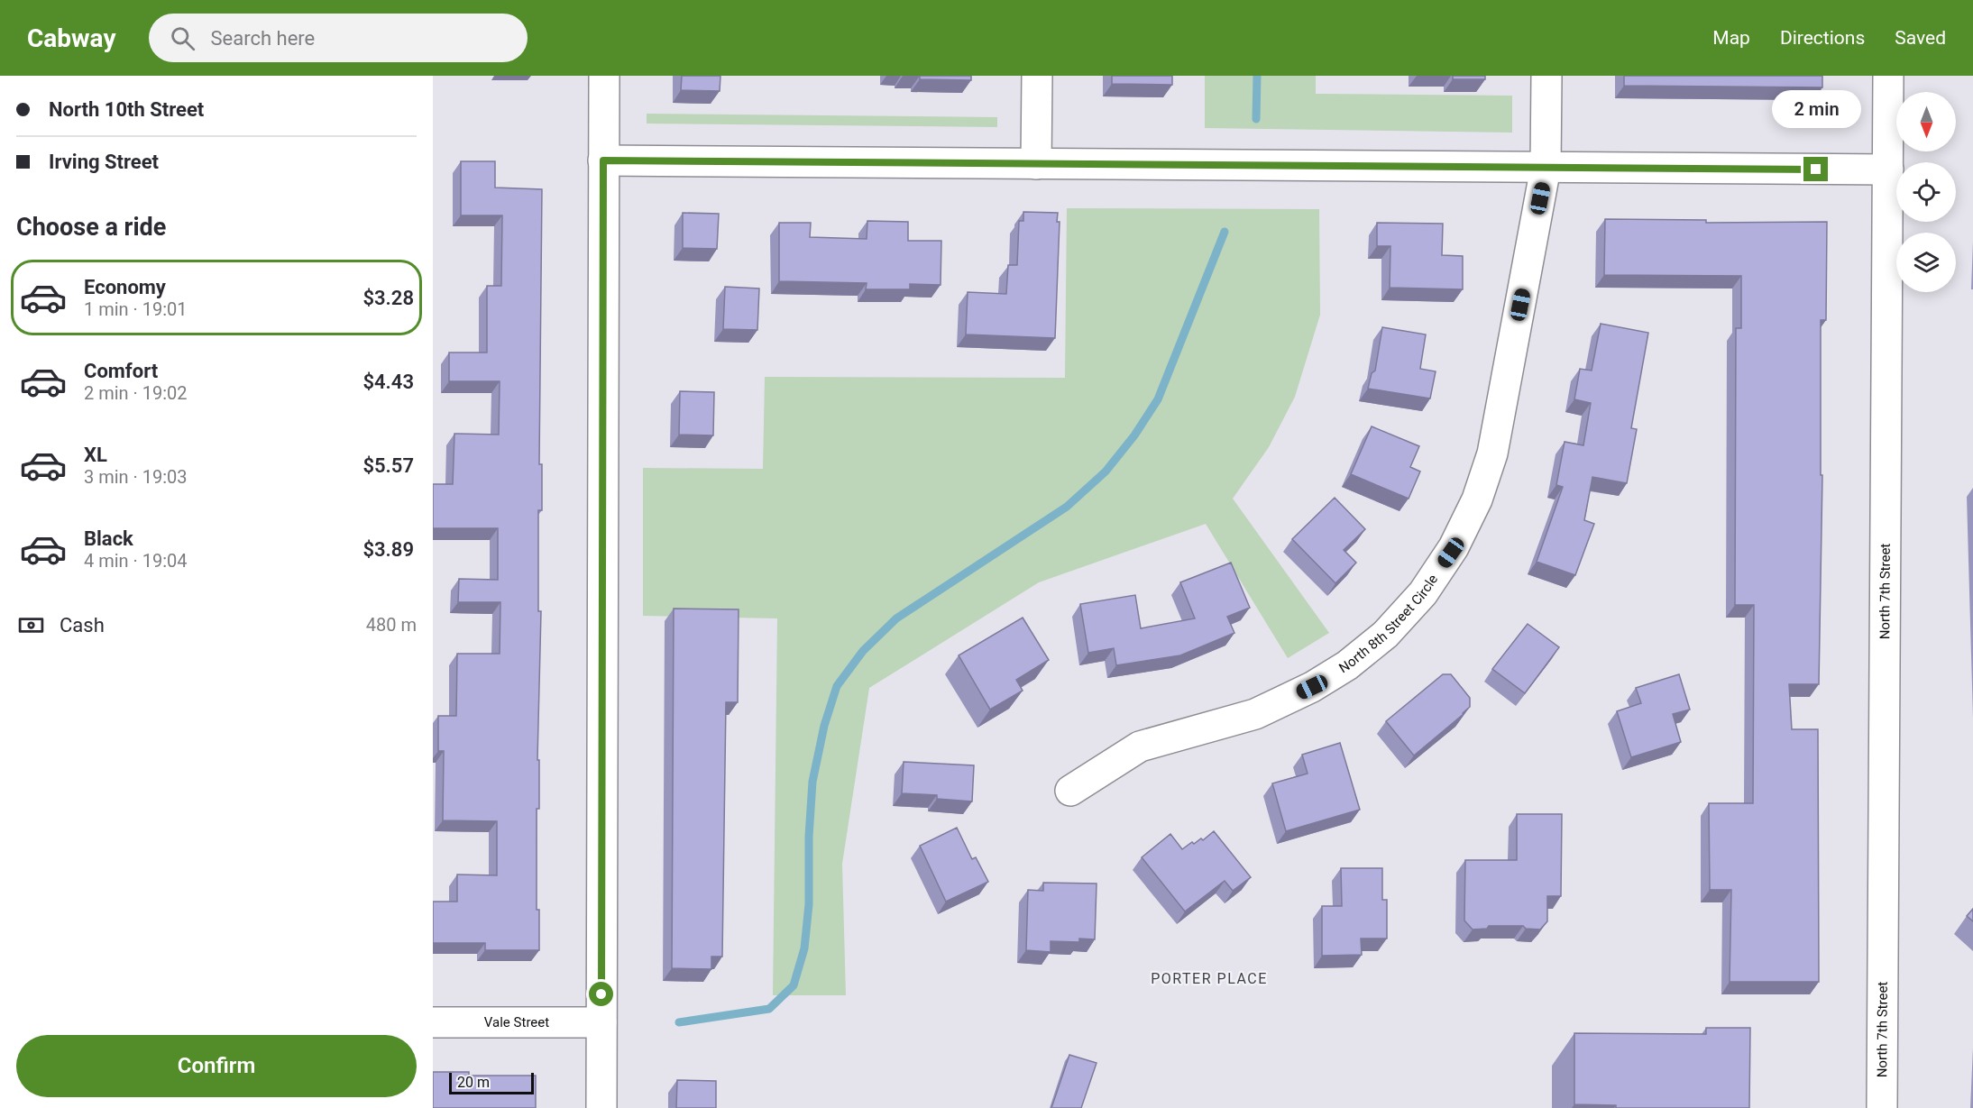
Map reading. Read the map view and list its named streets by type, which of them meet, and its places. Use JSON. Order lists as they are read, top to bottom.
{
  "streets": {
    "street": ["North 7th Street", "North 8th Street Circle", "Vale Street"]
  },
  "districts": ["PORTER PLACE"],
  "scale_bar": "20 m",
  "north": "bottom",
  "page": {
    "header": "Cabway",
    "search": "Search here",
    "nav": ["Map", "Directions", "Saved"],
    "banner": ["North 10th Street", "Irving Street"],
    "bubble": "2 min",
    "heading": "Choose a ride",
    "list": [
      {
        "name": "Economy",
        "note": "1 min · 19:01",
        "value": "$3.28"
      },
      {
        "name": "Comfort",
        "note": "2 min · 19:02",
        "value": "$4.43"
      },
      {
        "name": "XL",
        "note": "3 min · 19:03",
        "value": "$5.57"
      },
      {
        "name": "Black",
        "note": "4 min · 19:04",
        "value": "$3.89"
      }
    ],
    "pay": ["Cash", "480 m"],
    "buttons": "Confirm",
    "scale": "20 m"
  }
}
